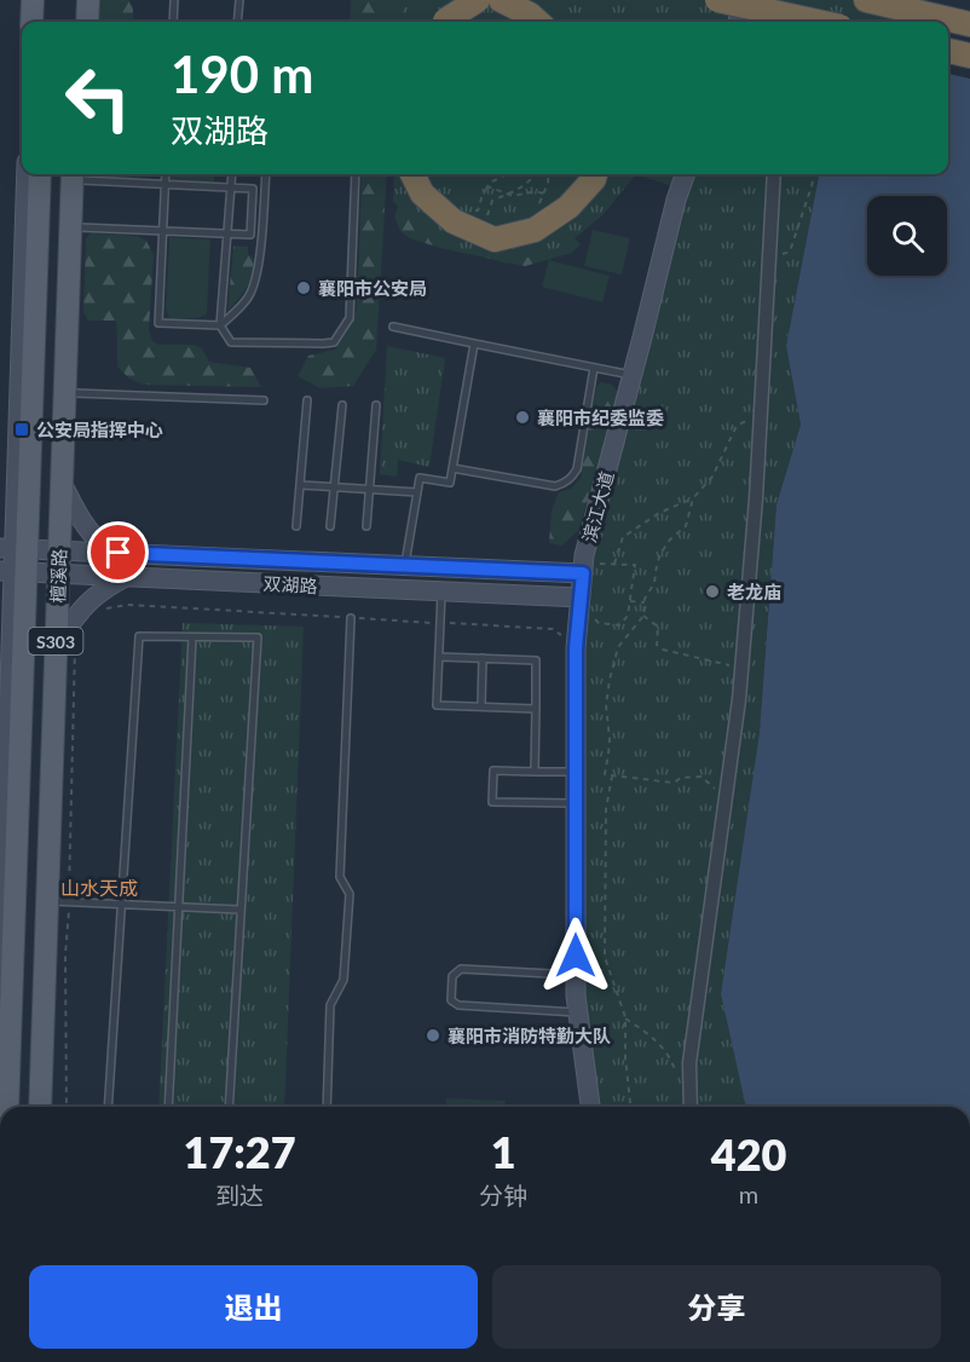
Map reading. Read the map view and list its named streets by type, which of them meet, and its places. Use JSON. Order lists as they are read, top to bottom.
{
  "streets": {
    "main road": ["檀溪路", "S303"],
    "street": ["滨江大道", "双湖路"]
  },
  "crossings": [
    ["滨江大道", "双湖路"],
    ["檀溪路", "双湖路"]
  ],
  "districts": ["山水天成"],
  "places": {
    "other": [
      "襄阳市公安局",
      "襄阳市纪委监委",
      "老龙庙",
      "襄阳市消防特勤大队"
    ],
    "transit": ["公安局指挥中心"]
  },
  "page": {
    "turn": ["190 m", "双湖路"],
    "eta": [
      "17:27",
      "到达",
      "1",
      "分钟",
      "420",
      "m"
    ],
    "buttons": ["退出", "分享"]
  }
}
